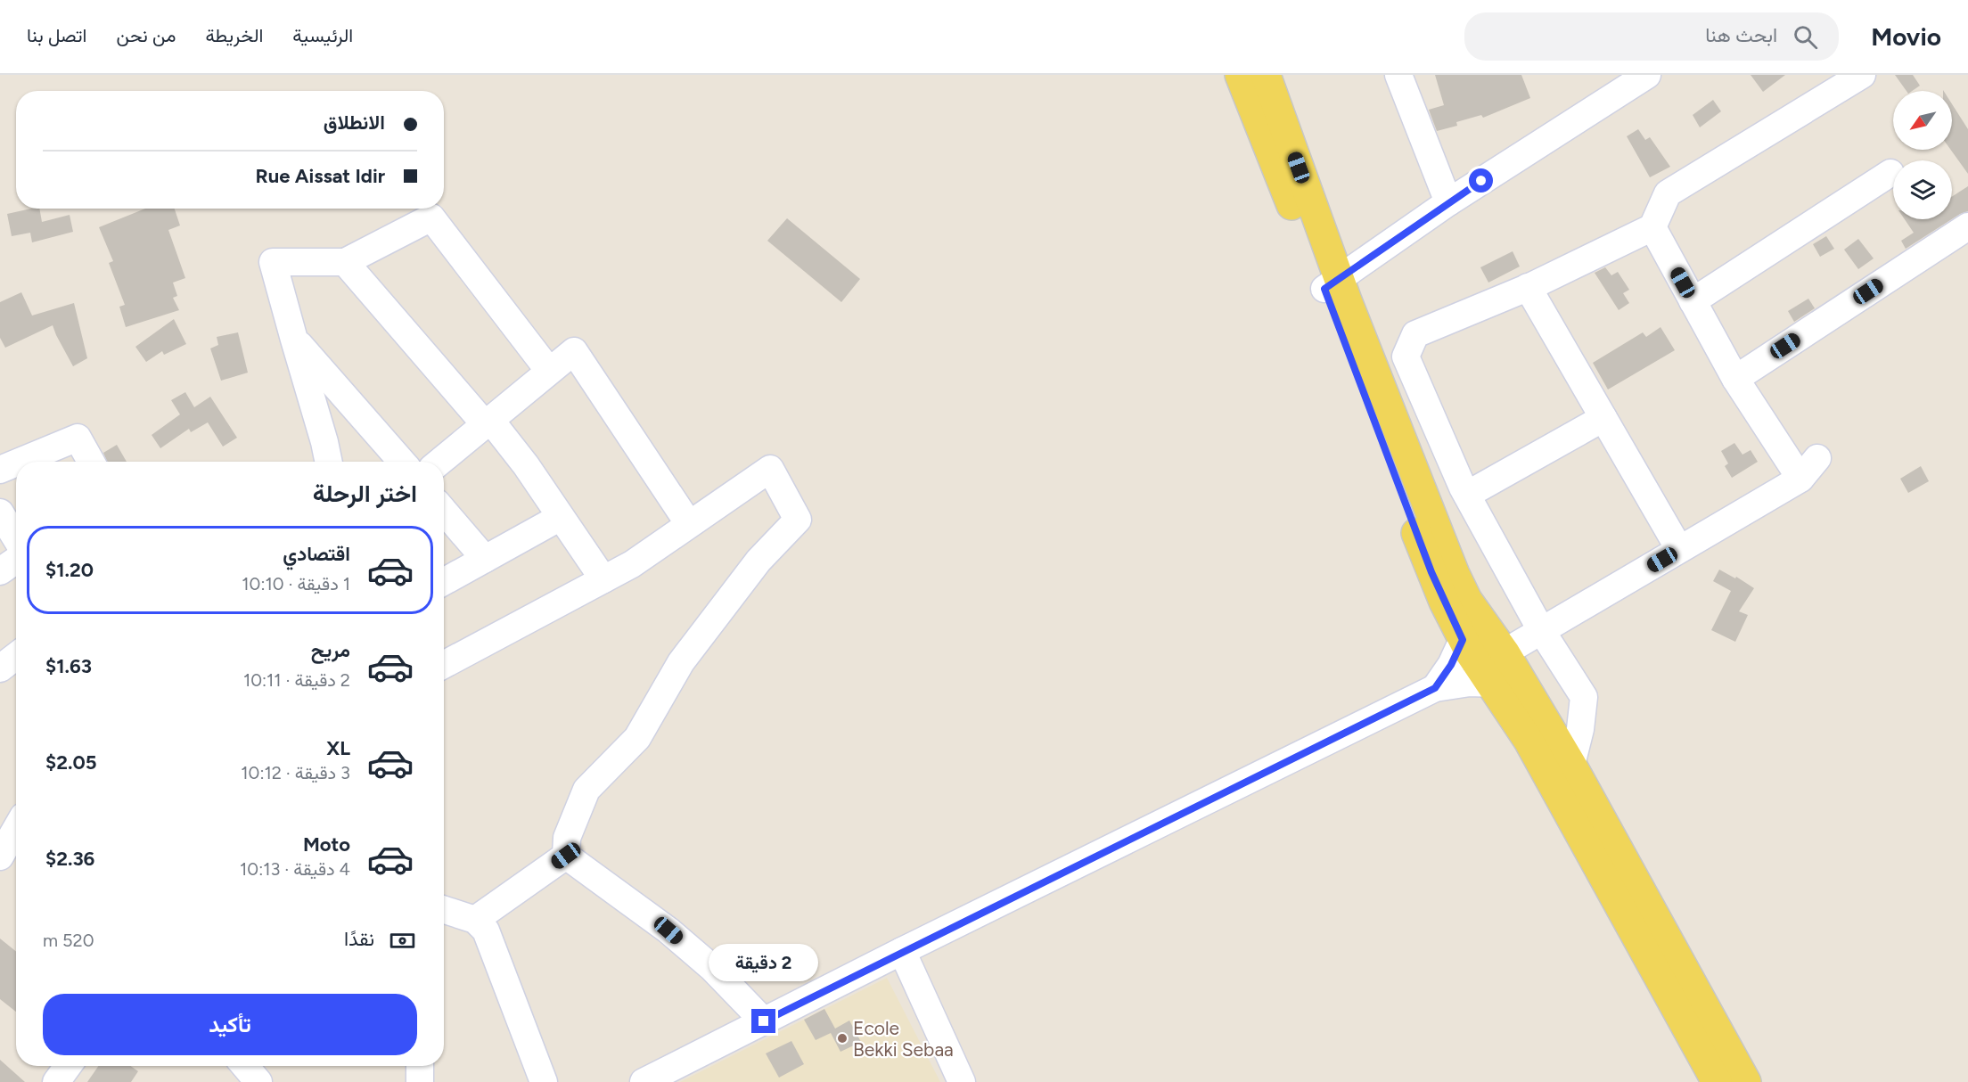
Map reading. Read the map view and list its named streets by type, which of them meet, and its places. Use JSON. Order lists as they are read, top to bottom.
{
  "places": ["Ecole Bekki Sebaa"],
  "north": "bottom left",
  "page": {
    "header": "Movio",
    "search": "ابحث هنا",
    "nav": [
      "الرئيسية",
      "الخريطة",
      "من نحن",
      "اتصل بنا"
    ],
    "banner": ["الانطلاق", "Rue Aissat Idir"],
    "heading": "اختر الرحلة",
    "list": [
      {
        "name": "اقتصادي",
        "note": "1 دقيقة · 10:10",
        "value": "$1.20"
      },
      {
        "name": "مريح",
        "note": "2 دقيقة · 10:11",
        "value": "$1.63"
      },
      {
        "name": "XL",
        "note": "3 دقيقة · 10:12",
        "value": "$2.05"
      },
      {
        "name": "Moto",
        "note": "4 دقيقة · 10:13",
        "value": "$2.36"
      }
    ],
    "pay": ["نقدًا", "520 m"],
    "bubble": "2 دقيقة",
    "buttons": "تأكيد"
  }
}
